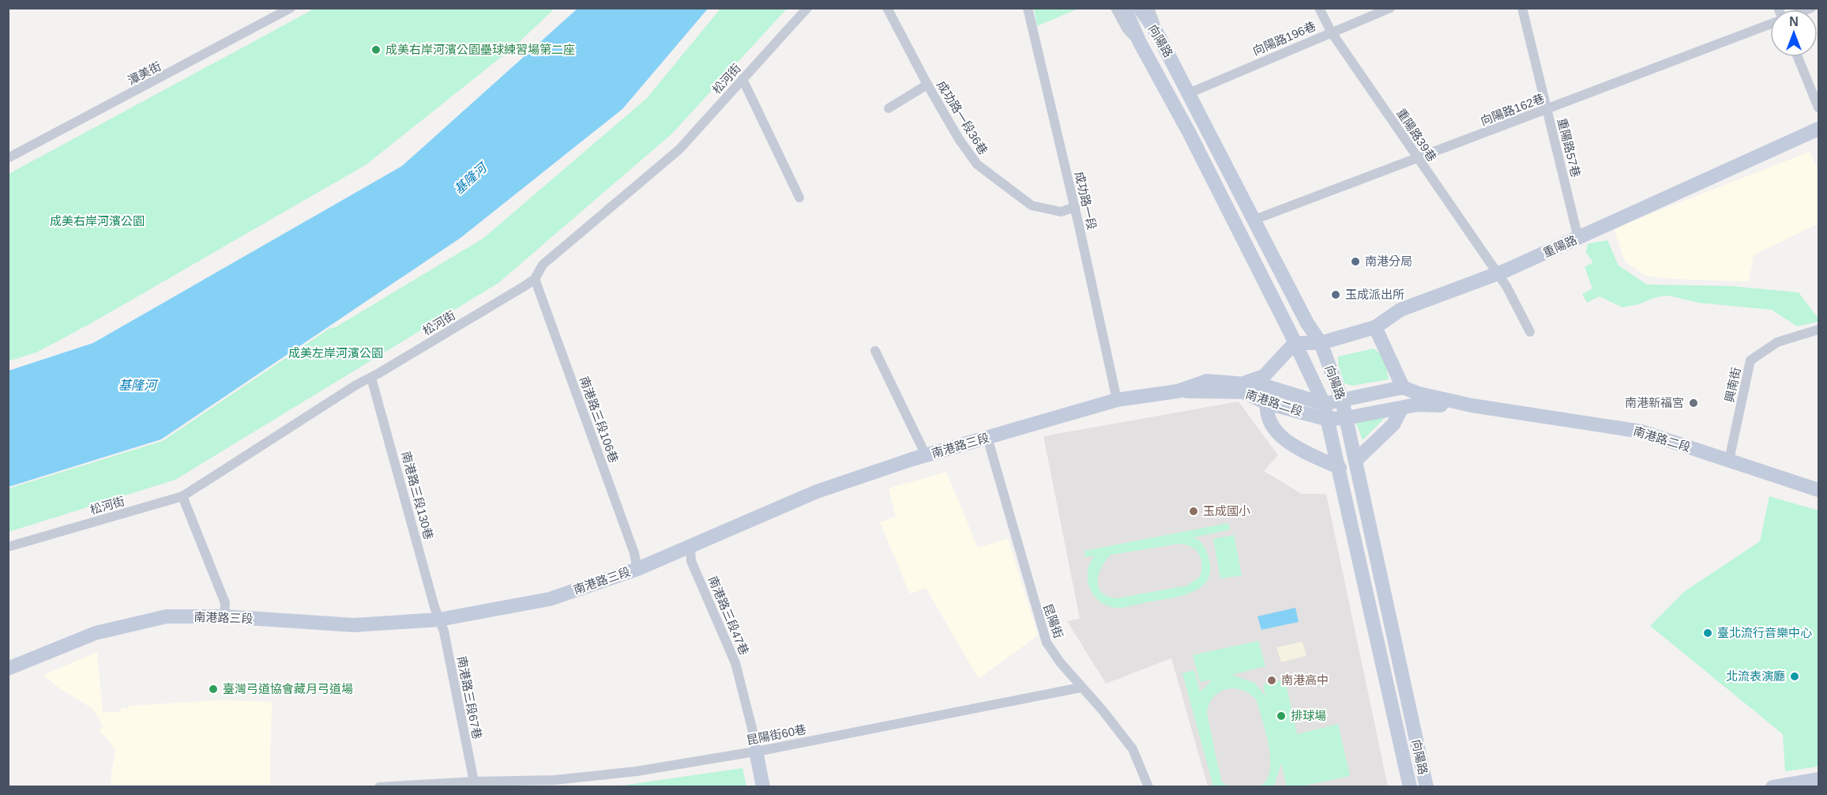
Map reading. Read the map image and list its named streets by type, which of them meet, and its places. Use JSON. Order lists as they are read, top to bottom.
{
  "streets": {
    "main road": [
      "向陽路",
      "重陽路",
      "南港路二段",
      "南港路三段"
    ],
    "street": [
      "向陽路196巷",
      "潭美街",
      "松河街",
      "向陽路162巷",
      "成功路一段36巷",
      "重陽路39巷",
      "重陽路57巷",
      "成功路一段",
      "興南街",
      "南港路三段106巷",
      "南港路三段130巷",
      "南港路三段47巷",
      "昆陽街",
      "南港路三段67巷",
      "昆陽街60巷"
    ]
  },
  "crossings": [
    ["向陽路196巷", "向陽路"],
    ["向陽路196巷", "重陽路39巷"],
    ["向陽路", "向陽路162巷"],
    ["向陽路", "重陽路"],
    ["向陽路", "南港路二段"],
    ["松河街", "南港路三段106巷"],
    ["松河街", "南港路三段130巷"],
    ["向陽路162巷", "重陽路39巷"],
    ["向陽路162巷", "重陽路57巷"],
    ["成功路一段36巷", "成功路一段"],
    ["重陽路39巷", "重陽路"],
    ["重陽路57巷", "重陽路"],
    ["成功路一段", "南港路三段"],
    ["興南街", "南港路二段"],
    ["南港路二段", "南港路三段"],
    ["南港路三段106巷", "南港路三段"],
    ["南港路三段", "南港路三段130巷"],
    ["南港路三段", "南港路三段47巷"],
    ["南港路三段", "昆陽街"],
    ["南港路三段", "南港路三段67巷"],
    ["南港路三段130巷", "南港路三段67巷"],
    ["南港路三段47巷", "昆陽街60巷"],
    ["昆陽街", "昆陽街60巷"],
    ["南港路三段67巷", "昆陽街60巷"]
  ],
  "water": ["基隆河"],
  "parks": ["成美右岸河濱公園", "成美左岸河濱公園"],
  "places": [
    "成美右岸河濱公園壘球練習場第二座",
    "南港分局",
    "玉成派出所",
    "南港新福宮",
    "玉成國小",
    "臺北流行音樂中心",
    "北流表演廳",
    "南港高中",
    "臺灣弓道協會藏月弓道場",
    "排球場"
  ],
  "north": "top"
}
